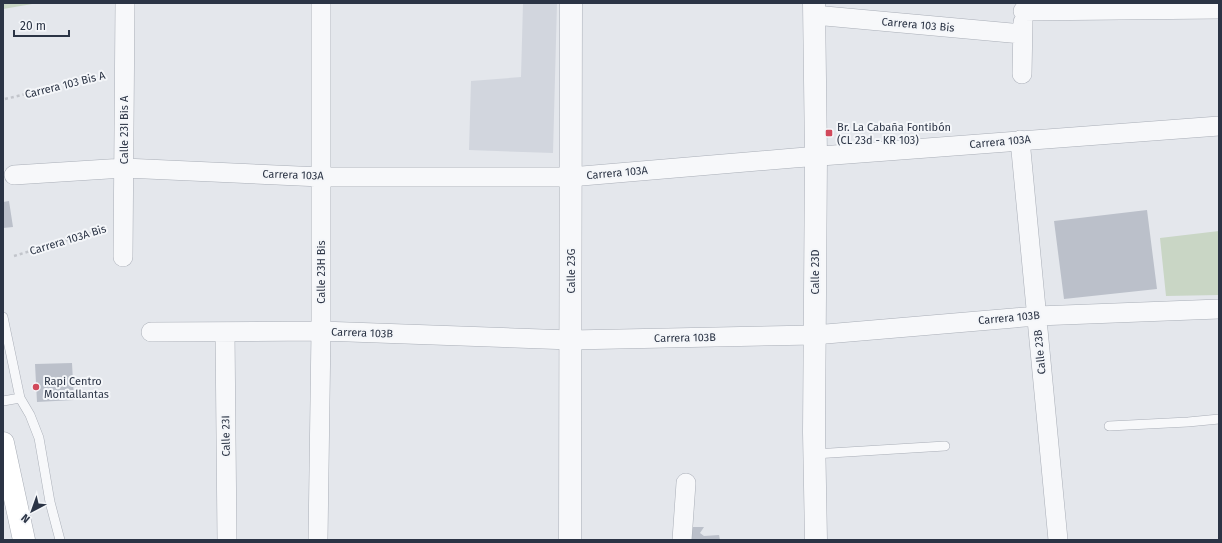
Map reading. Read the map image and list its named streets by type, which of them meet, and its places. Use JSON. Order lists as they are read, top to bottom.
{
  "streets": {
    "street": [
      "Carrera 103 Bis",
      "Calle 23I Bis A",
      "Carrera 103A",
      "Calle 23G",
      "Calle 23H Bis",
      "Calle 23D",
      "Carrera 103B",
      "Calle 23B",
      "Calle 23I"
    ],
    "path": ["Carrera 103 Bis A", "Carrera 103A Bis"]
  },
  "crossings": [
    ["Carrera 103 Bis", "Calle 23D"],
    ["Carrera 103 Bis A", "Calle 23I Bis A"],
    ["Calle 23I Bis A", "Carrera 103A"],
    ["Calle 23I Bis A", "Carrera 103A Bis"],
    ["Carrera 103A", "Calle 23G"],
    ["Carrera 103A", "Calle 23H Bis"],
    ["Carrera 103A", "Calle 23D"],
    ["Carrera 103A", "Calle 23B"],
    ["Calle 23G", "Carrera 103B"],
    ["Calle 23H Bis", "Carrera 103B"],
    ["Calle 23D", "Carrera 103B"],
    ["Carrera 103B", "Calle 23B"],
    ["Carrera 103B", "Calle 23I"]
  ],
  "places": {
    "transit": ["Br. La Cabaña Fontibón (CL 23d - KR 103)"],
    "other": ["Rapi Centro Montallantas"]
  },
  "scale_bar": "20 m",
  "north": "bottom left"
}
